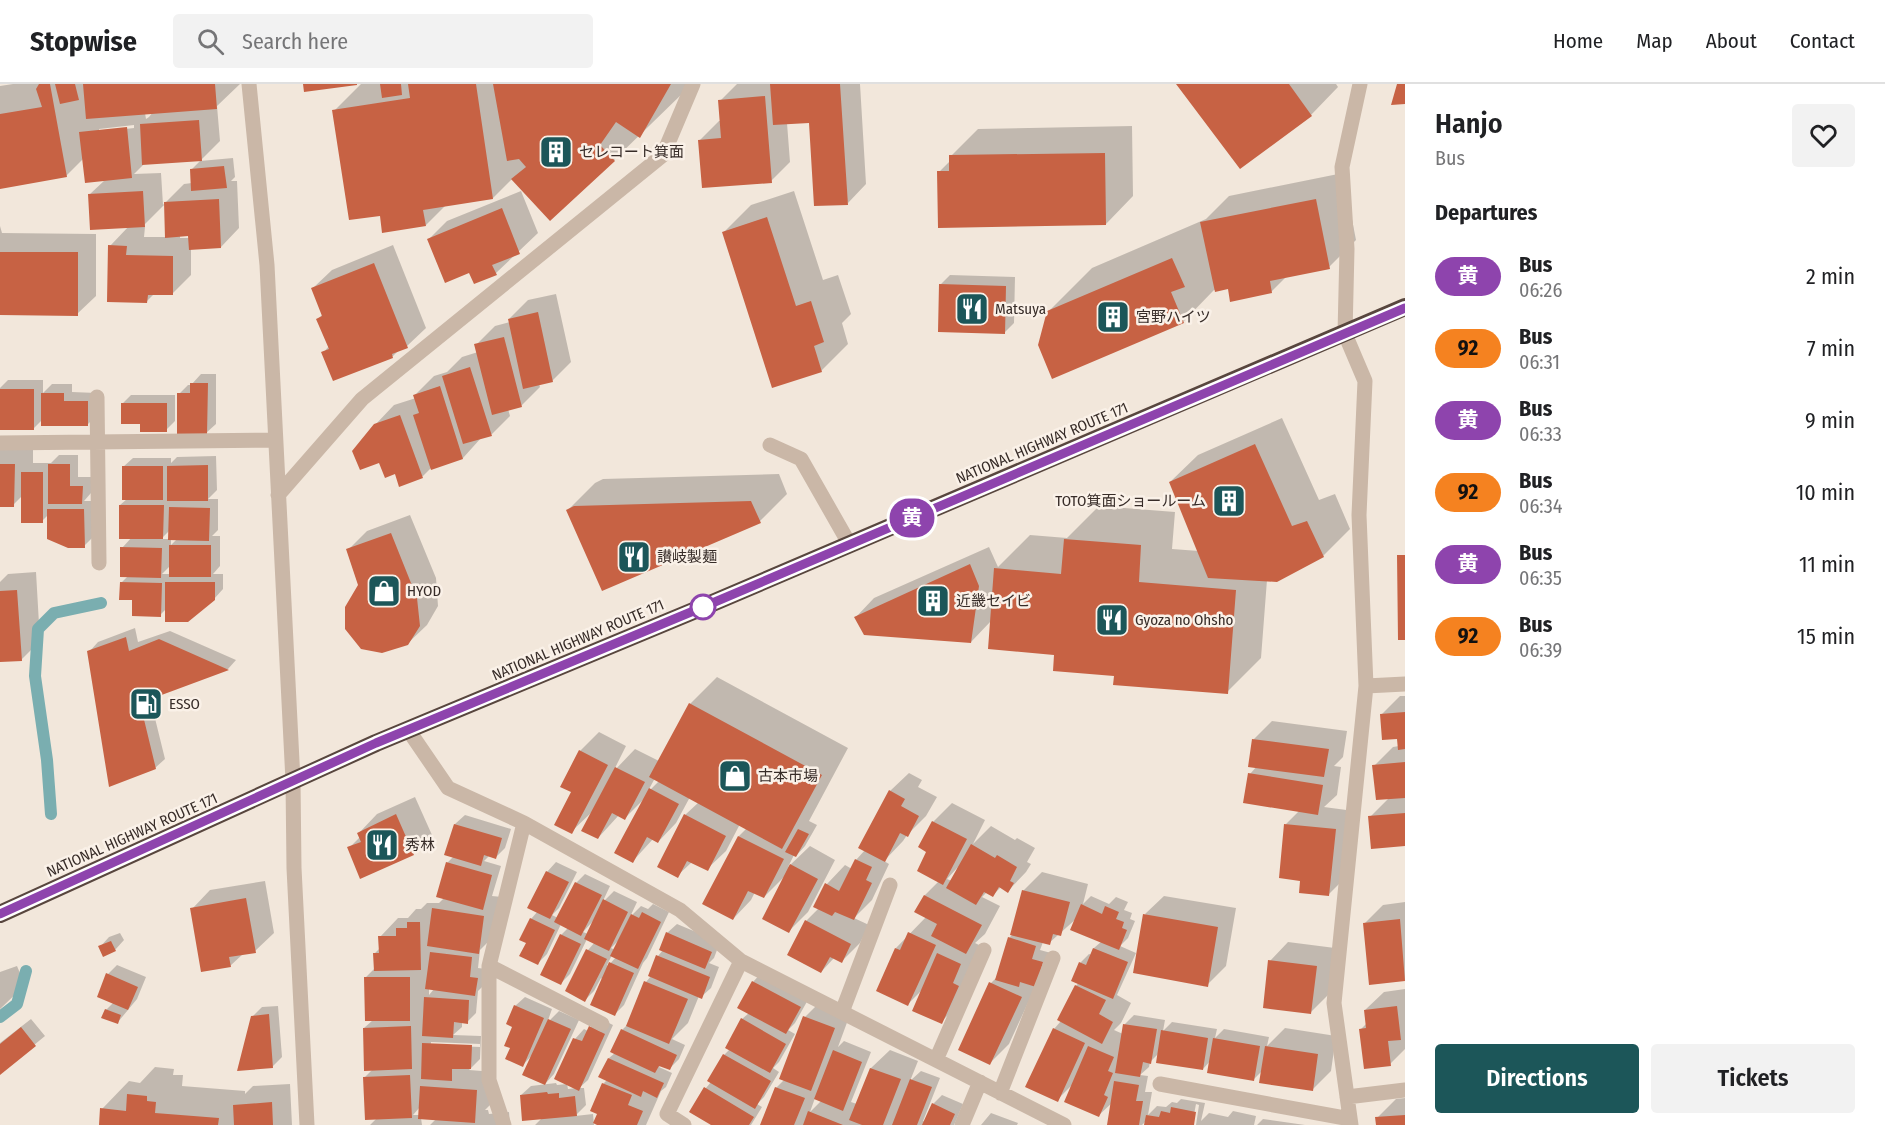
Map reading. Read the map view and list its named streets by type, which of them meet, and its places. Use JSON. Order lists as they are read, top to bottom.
{
  "streets": {
    "highway": ["NATIONAL HIGHWAY ROUTE 171"]
  },
  "places": {
    "building": [
      "セレコート箕面",
      "宮野ハイツ",
      "TOTO箕面ショールーム",
      "近畿セイビ"
    ],
    "restaurant": [
      "Matsuya",
      "讃岐製麺",
      "Gyoza no Ohsho",
      "秀林"
    ],
    "shop": ["HYOD", "古本市場"],
    "fuel station": ["ESSO"]
  },
  "lines": ["bus line 黄"],
  "page": {
    "header": "Stopwise",
    "search": "Search here",
    "nav": [
      "Home",
      "Map",
      "About",
      "Contact"
    ],
    "on_map": "黄",
    "heading": [
      ["Hanjo", "Bus"],
      "Departures"
    ],
    "list": [
      {
        "mark": "黄",
        "name": "Bus",
        "note": "06:26",
        "value": "2 min"
      },
      {
        "mark": "92",
        "name": "Bus",
        "note": "06:31",
        "value": "7 min"
      },
      {
        "mark": "黄",
        "name": "Bus",
        "note": "06:33",
        "value": "9 min"
      },
      {
        "mark": "92",
        "name": "Bus",
        "note": "06:34",
        "value": "10 min"
      },
      {
        "mark": "黄",
        "name": "Bus",
        "note": "06:35",
        "value": "11 min"
      },
      {
        "mark": "92",
        "name": "Bus",
        "note": "06:39",
        "value": "15 min"
      }
    ],
    "buttons": ["Directions", "Tickets"]
  }
}
